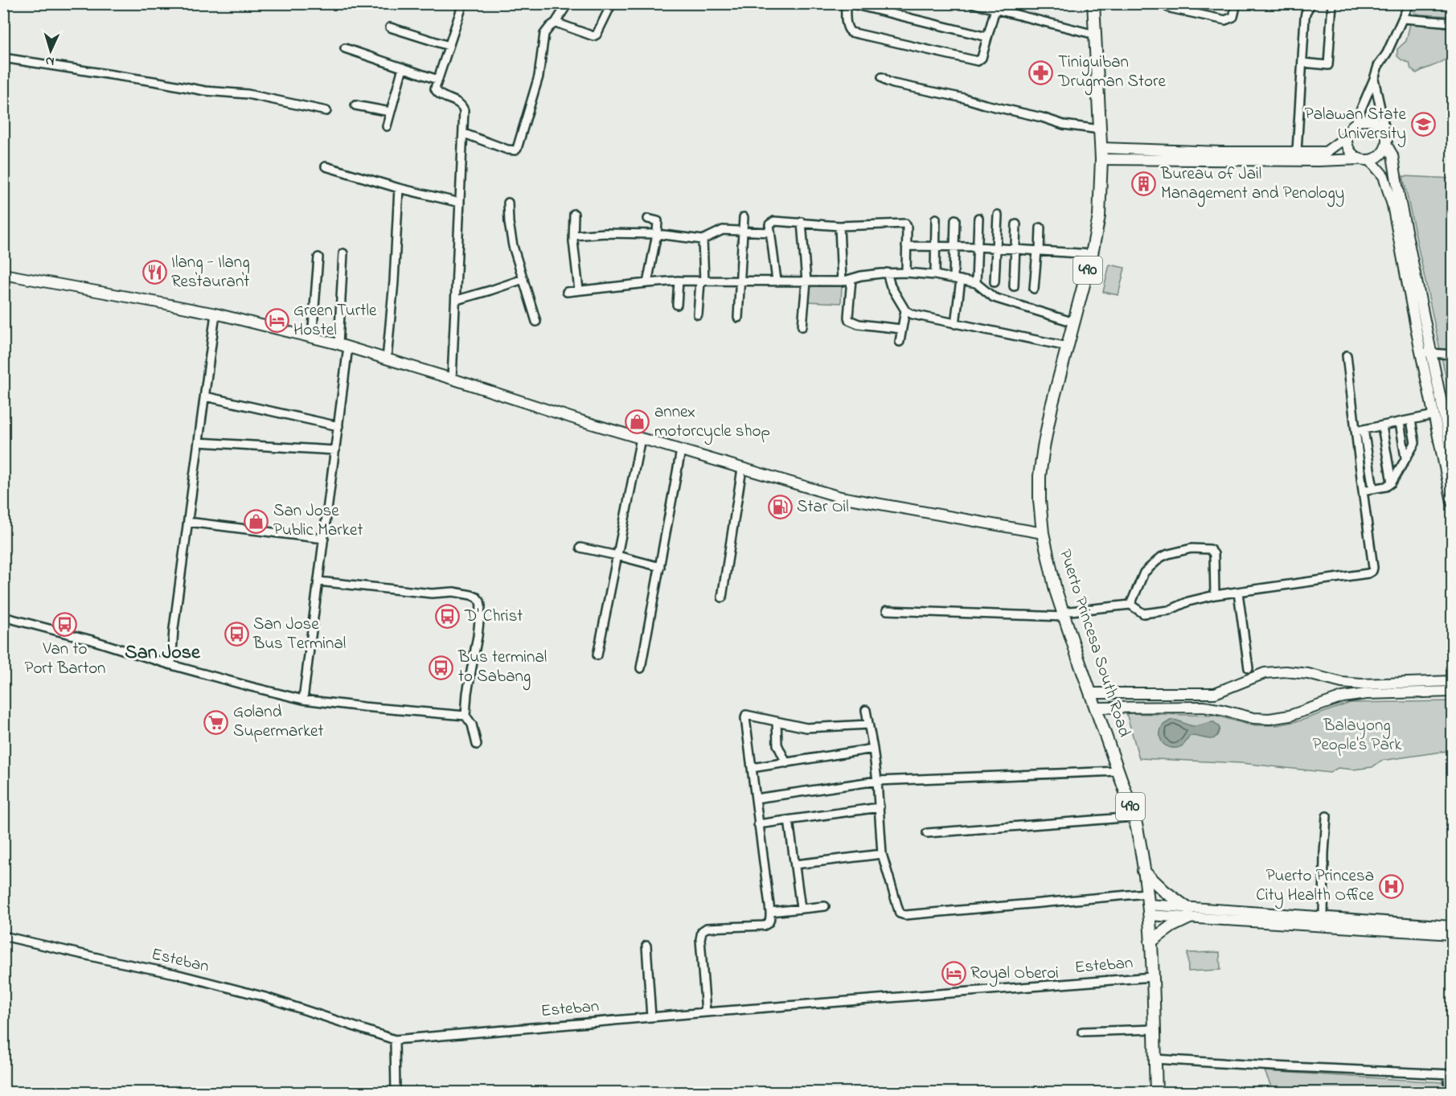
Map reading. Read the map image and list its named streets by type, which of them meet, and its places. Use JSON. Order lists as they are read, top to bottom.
{
  "streets": {
    "main road": ["490", "Puerto Princesa South Road"],
    "street": ["Esteban"]
  },
  "crossings": [
    ["Puerto Princesa South Road", "Esteban"]
  ],
  "districts": ["San Jose"],
  "parks": ["Balayong People's Park"],
  "places": {
    "pharmacy": ["Tiniguiban Drugman Store"],
    "school or university": ["Palawan State University"],
    "building": ["Bureau of Jail Management and Penology"],
    "restaurant": ["Ilang - Ilang Restaurant"],
    "hotel": ["Green Turtle Hostel", "Royal Oberoi"],
    "shop": ["annex motorcycle shop", "San Jose Public Market"],
    "fuel station": ["Star Oil"],
    "bus stop": [
      "D' Christ",
      "Van to Port Barton",
      "San Jose Bus Terminal",
      "Bus terminal to Sabang"
    ],
    "supermarket": ["Goland Supermarket"],
    "hospital": ["Puerto Princesa City Health Office"]
  },
  "north": "bottom"
}
